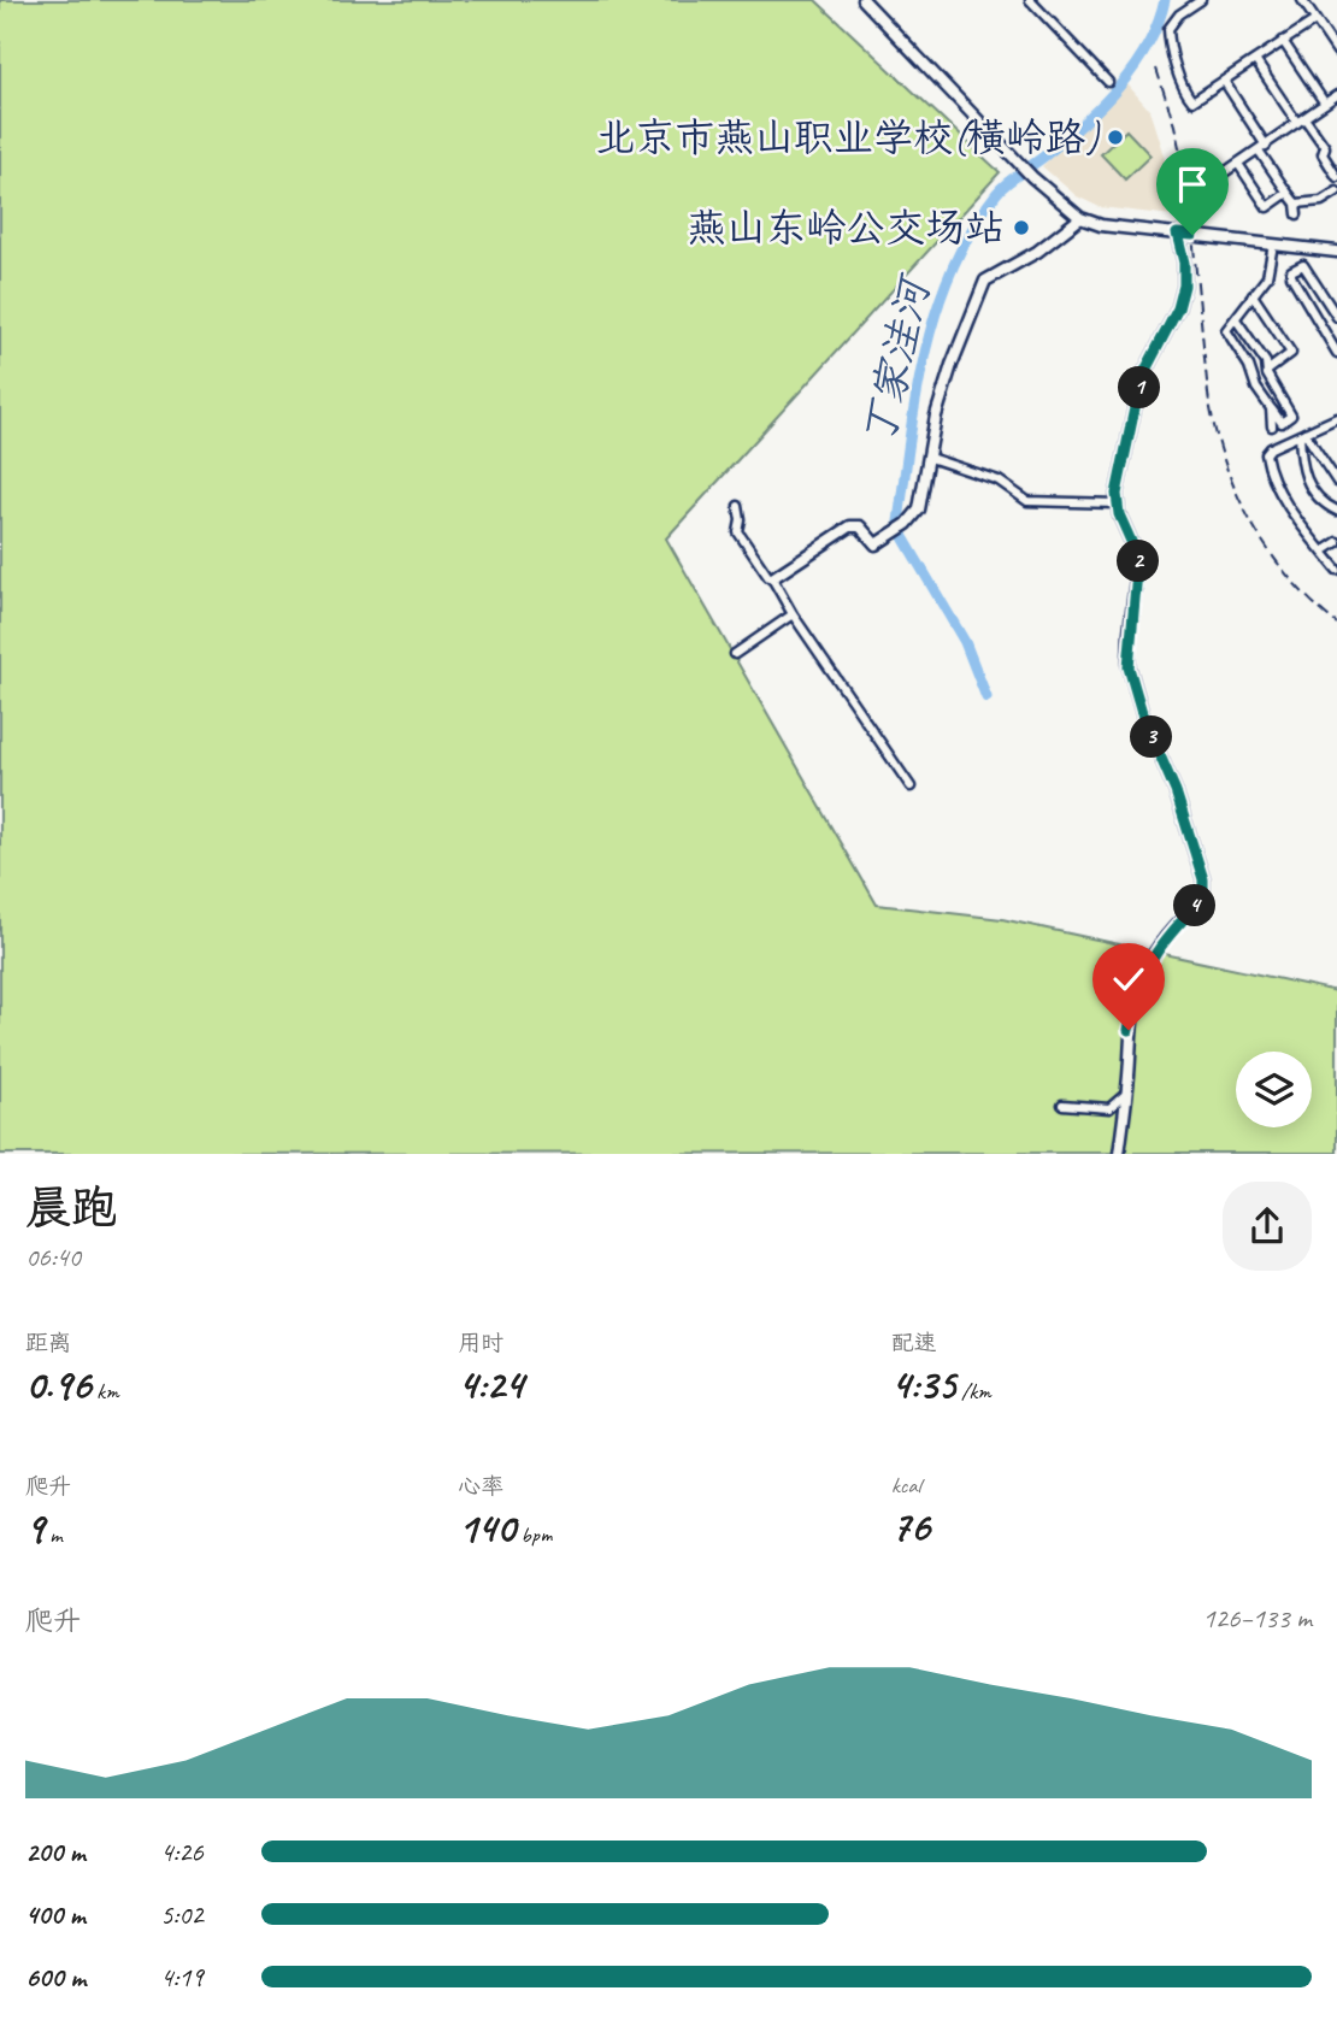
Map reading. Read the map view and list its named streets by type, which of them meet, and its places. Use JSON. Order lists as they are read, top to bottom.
{
  "water": ["丁家洼河"],
  "places": ["北京市燕山职业学校(横岭路)", "燕山东岭公交场站"],
  "page": {
    "pins": [
      "1",
      "2",
      "3",
      "4"
    ],
    "heading": ["晨跑", "06:40"],
    "stats": [
      ["距离", "0.96 km"],
      ["用时", "4:24"],
      ["配速", "4:35 /km"],
      ["爬升", "9 m"],
      ["心率", "140 bpm"],
      ["kcal", "76"]
    ],
    "chart": ["爬升", "126–133 m"],
    "list": [
      {
        "name": "200 m",
        "note": "4:26"
      },
      {
        "name": "400 m",
        "note": "5:02"
      },
      {
        "name": "600 m",
        "note": "4:19"
      }
    ]
  }
}
